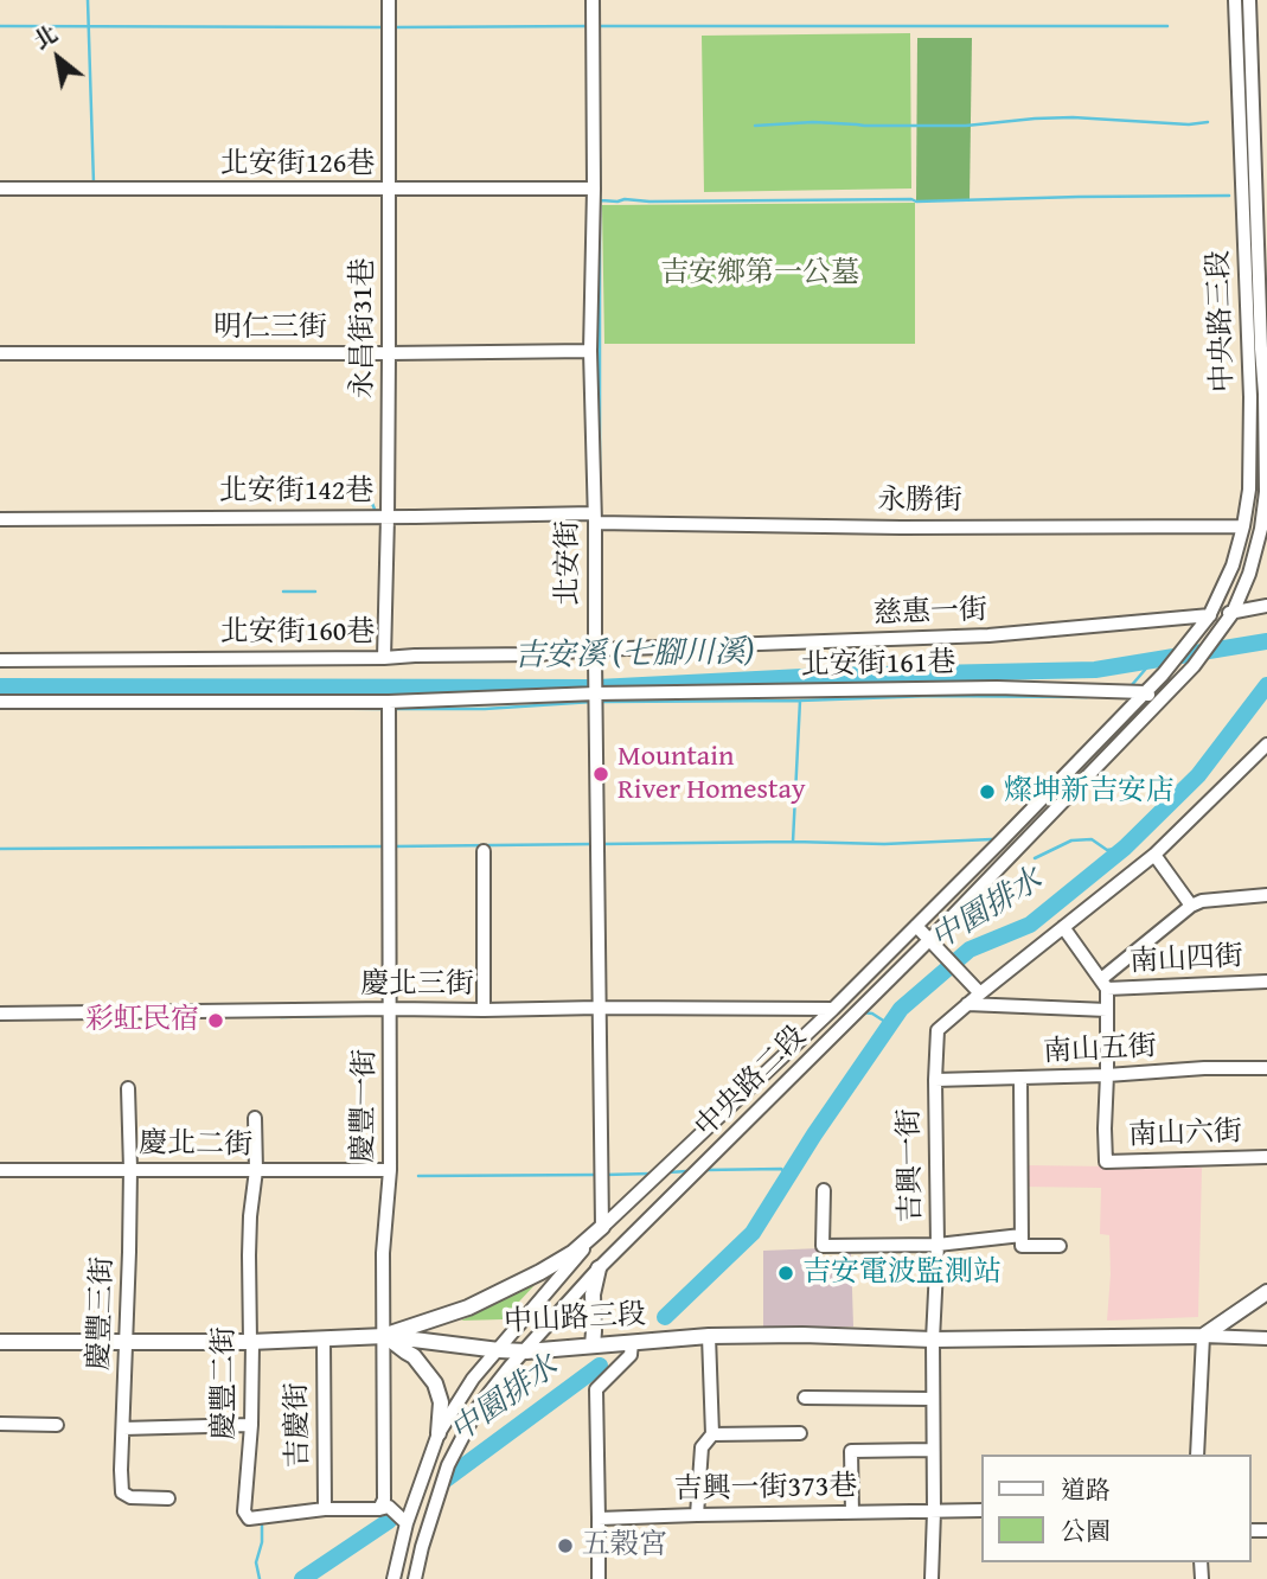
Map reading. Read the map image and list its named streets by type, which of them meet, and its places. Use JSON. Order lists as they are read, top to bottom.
{
  "streets": {
    "main road": ["中山路三段"],
    "street": [
      "北安街126巷",
      "中央路三段",
      "明仁三街",
      "永昌街31巷",
      "北安街142巷",
      "永勝街",
      "北安街",
      "慈惠一街",
      "北安街160巷",
      "北安街161巷",
      "南山四街",
      "慶北三街",
      "南山五街",
      "中央路二段",
      "慶豐一街",
      "南山六街",
      "慶北二街",
      "吉興一街",
      "慶豐三街",
      "慶豐二街",
      "吉慶街",
      "吉興一街373巷"
    ]
  },
  "crossings": [
    ["北安街126巷", "永昌街31巷"],
    ["北安街126巷", "北安街"],
    ["中央路三段", "永勝街"],
    ["中央路三段", "慈惠一街"],
    ["中央路三段", "中央路二段"],
    ["明仁三街", "永昌街31巷"],
    ["明仁三街", "北安街"],
    ["永昌街31巷", "北安街142巷"],
    ["永昌街31巷", "北安街160巷"],
    ["北安街142巷", "永勝街"],
    ["北安街142巷", "北安街"],
    ["永勝街", "北安街"],
    ["北安街", "慈惠一街"],
    ["北安街", "北安街160巷"],
    ["北安街", "北安街161巷"],
    ["北安街", "慶北三街"],
    ["北安街", "中央路二段"],
    ["慈惠一街", "北安街160巷"],
    ["北安街161巷", "中央路二段"],
    ["北安街161巷", "慶豐一街"],
    ["慶北三街", "中央路二段"],
    ["慶北三街", "慶豐一街"],
    ["南山五街", "南山六街"],
    ["南山五街", "吉興一街"],
    ["中央路二段", "中山路三段"],
    ["慶豐一街", "慶北二街"],
    ["慶豐一街", "中山路三段"],
    ["慶豐一街", "慶豐二街"],
    ["慶北二街", "慶豐三街"],
    ["慶北二街", "慶豐二街"],
    ["吉興一街", "中山路三段"],
    ["吉興一街", "吉興一街373巷"],
    ["慶豐三街", "中山路三段"],
    ["中山路三段", "慶豐二街"],
    ["中山路三段", "吉慶街"],
    ["慶豐二街", "吉慶街"]
  ],
  "water": ["吉安溪 (七腳川溪)", "中園排水"],
  "parks": ["吉安鄉第一公墓"],
  "places": [
    "Mountain River Homestay",
    "燦坤新吉安店",
    "彩虹民宿",
    "吉安電波監測站",
    "五榖宮"
  ],
  "legend": ["道路", "公園"],
  "north": "top left"
}
